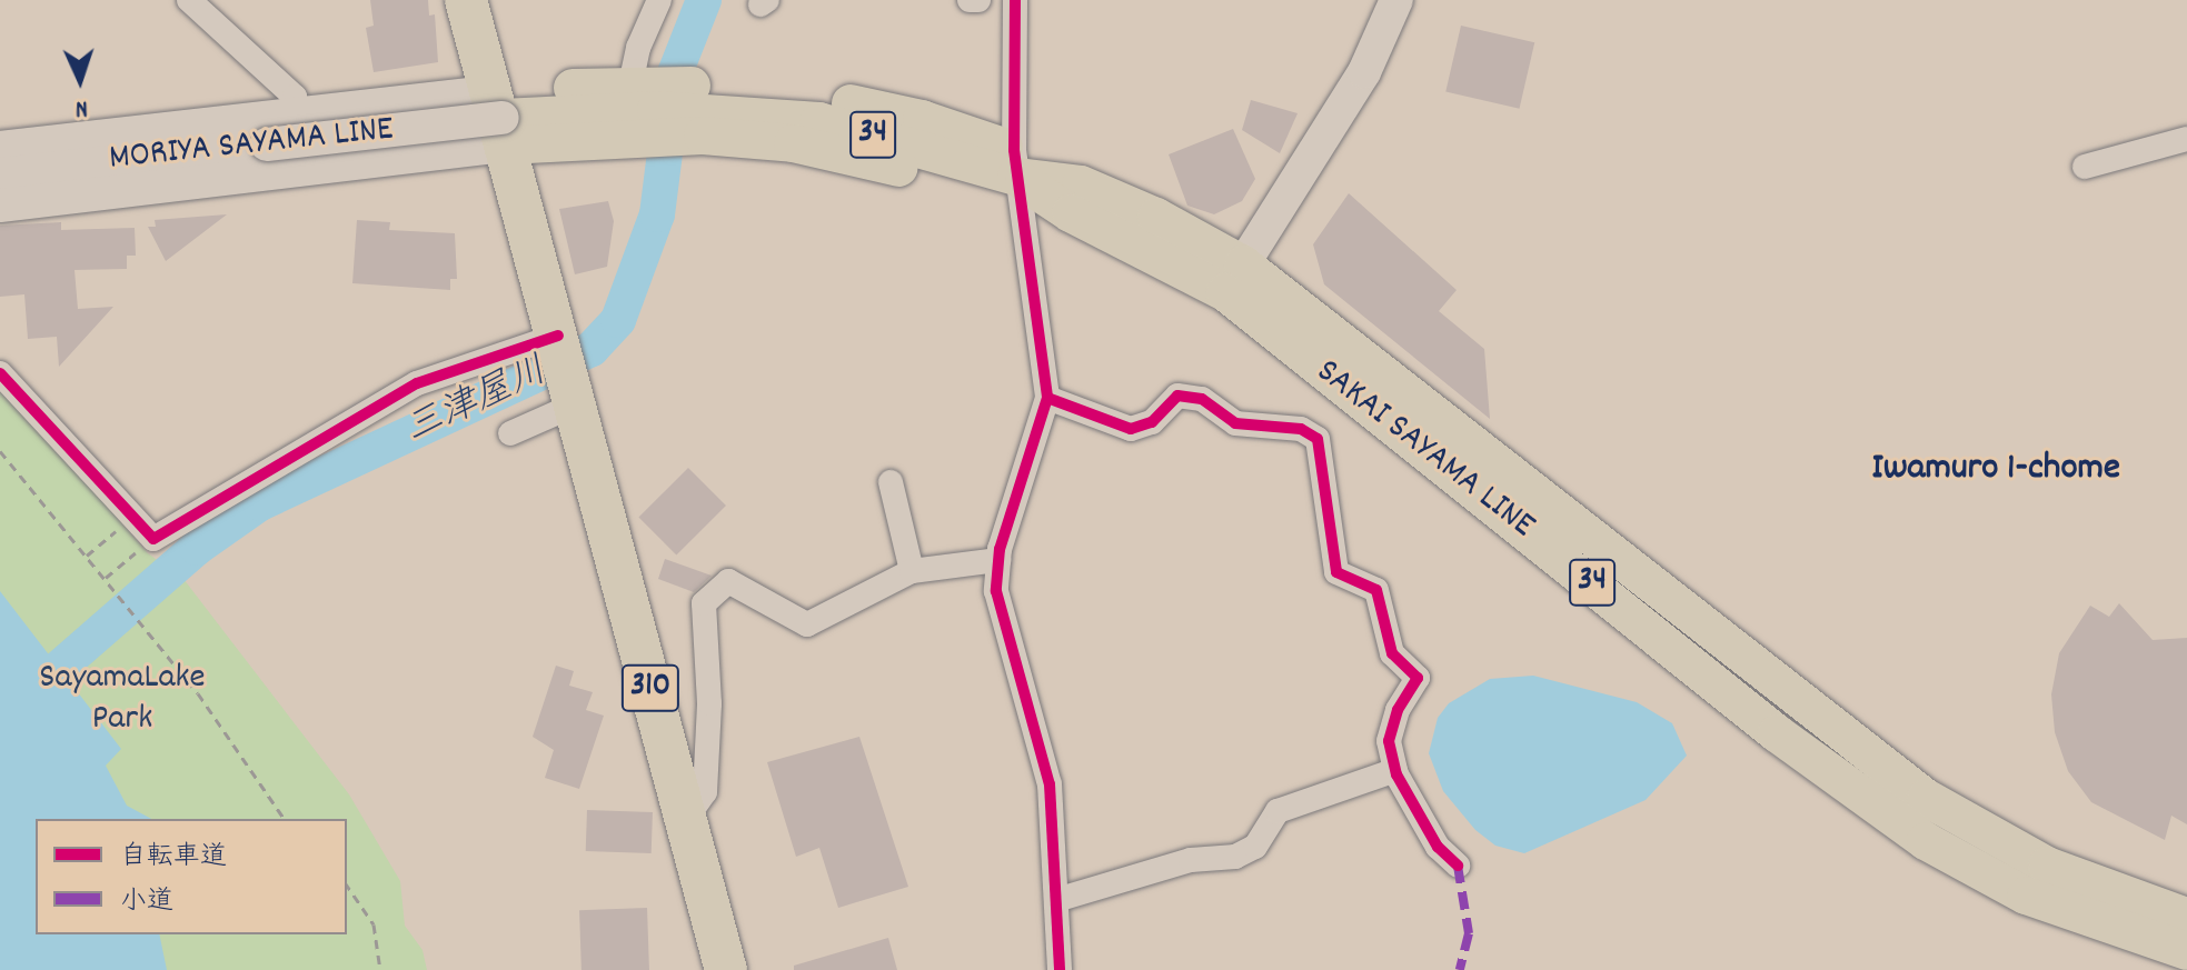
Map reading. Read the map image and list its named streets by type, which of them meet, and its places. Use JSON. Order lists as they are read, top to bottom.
{
  "streets": {
    "highway": ["310"],
    "main road": ["34", "MORIYA SAYAMA LINE", "SAKAI SAYAMA LINE"]
  },
  "crossings": [
    ["MORIYA SAYAMA LINE", "SAKAI SAYAMA LINE"],
    ["MORIYA SAYAMA LINE", "310"],
    ["SAKAI SAYAMA LINE", "310"]
  ],
  "districts": ["Iwamuro 1-chome"],
  "water": ["三津屋川"],
  "parks": ["SayamaLake Park"],
  "legend": ["自転車道", "小道"],
  "north": "bottom"
}
